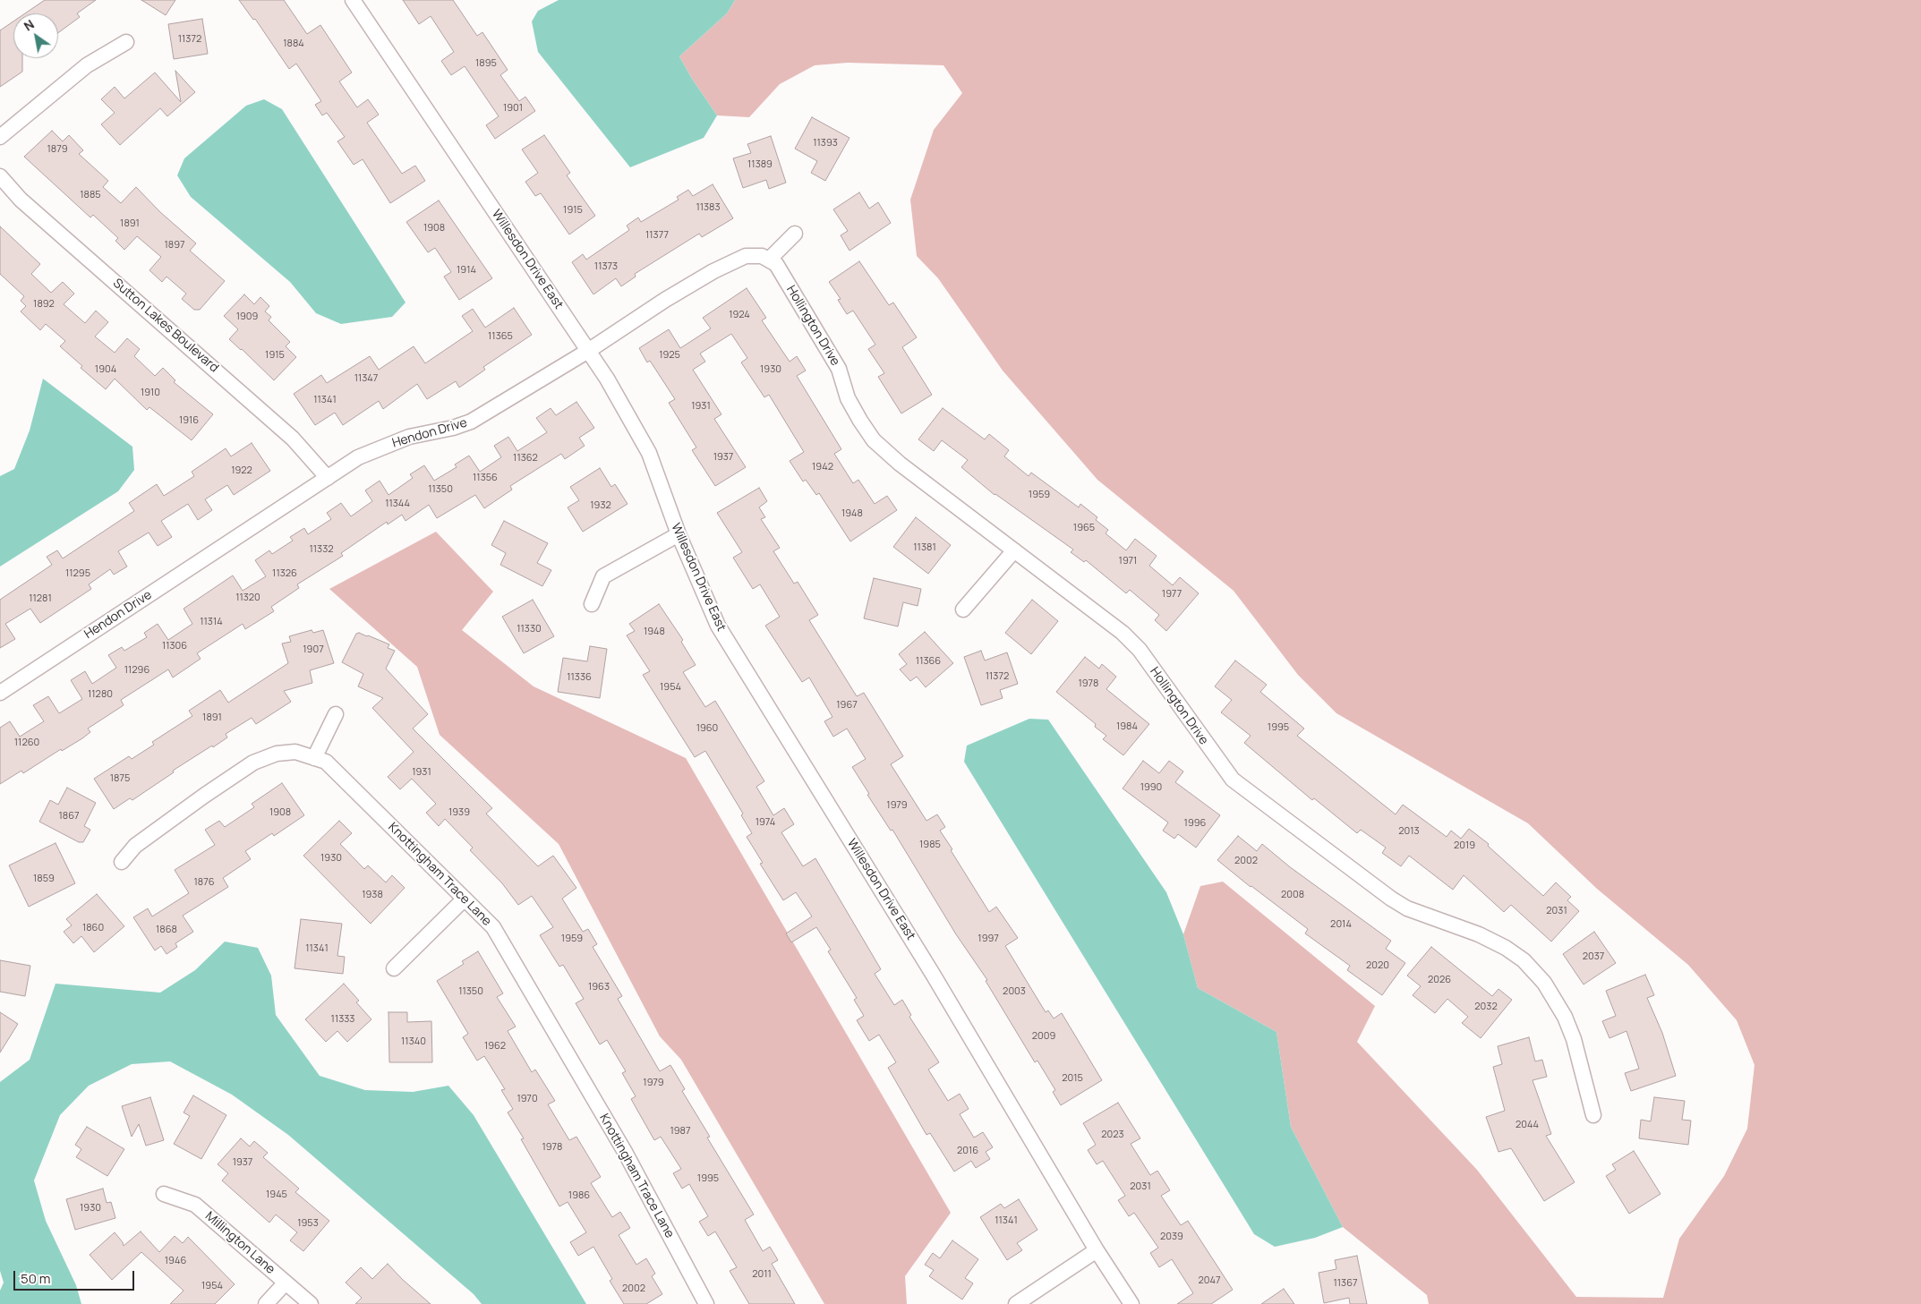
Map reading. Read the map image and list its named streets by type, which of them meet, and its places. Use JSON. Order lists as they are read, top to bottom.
{
  "streets": {
    "street": [
      "Willesdon Drive East",
      "Sutton Lakes Boulevard",
      "Hollington Drive",
      "Hendon Drive",
      "Knottingham Trace Lane",
      "Millington Lane"
    ]
  },
  "crossings": [
    ["Willesdon Drive East", "Hendon Drive"],
    ["Sutton Lakes Boulevard", "Hendon Drive"],
    ["Hollington Drive", "Hendon Drive"]
  ],
  "house_numbers": [
    "11372",
    "1884",
    "1895",
    "1901",
    "11393",
    "1879",
    "11389",
    "1885",
    "11383",
    "1915",
    "1891",
    "1908",
    "11377",
    "1897",
    "11373",
    "1914",
    "1892",
    "1924",
    "1909",
    "11365",
    "1915",
    "1925",
    "1904",
    "1930",
    "11347",
    "1910",
    "11341",
    "1931",
    "1916",
    "1937",
    "11362",
    "1942",
    "1922",
    "11356",
    "11350",
    "1959",
    "11344",
    "1932",
    "1948",
    "1965",
    "11381",
    "11332",
    "1971",
    "11295",
    "11326",
    "1977",
    "11320",
    "11281",
    "11314",
    "11330",
    "1948",
    "11306",
    "1907",
    "11366",
    "11296",
    "11372",
    "11336",
    "1978",
    "1954",
    "11280",
    "1967",
    "1891",
    "1984",
    "1995",
    "1960",
    "11260",
    "1931",
    "1875",
    "1990",
    "1979",
    "1908",
    "1939",
    "1867",
    "1974",
    "1996",
    "2013",
    "1985",
    "2019",
    "1930",
    "2002",
    "1859",
    "1876",
    "1938",
    "2008",
    "2031",
    "2014",
    "1860",
    "1868",
    "1959",
    "1997",
    "11341",
    "2037",
    "2020",
    "2026",
    "1963",
    "11350",
    "2003",
    "2032",
    "11333",
    "2009",
    "11340",
    "1962",
    "2015",
    "1979",
    "1970",
    "2044",
    "1987",
    "2023",
    "1978",
    "2016",
    "1937",
    "1995",
    "2031",
    "1945",
    "1986",
    "1930",
    "11341",
    "1953",
    "2039",
    "1946",
    "2011",
    "2047",
    "11367",
    "1954",
    "2002"
  ],
  "scale_bar": "50 m",
  "north": "top left"
}
